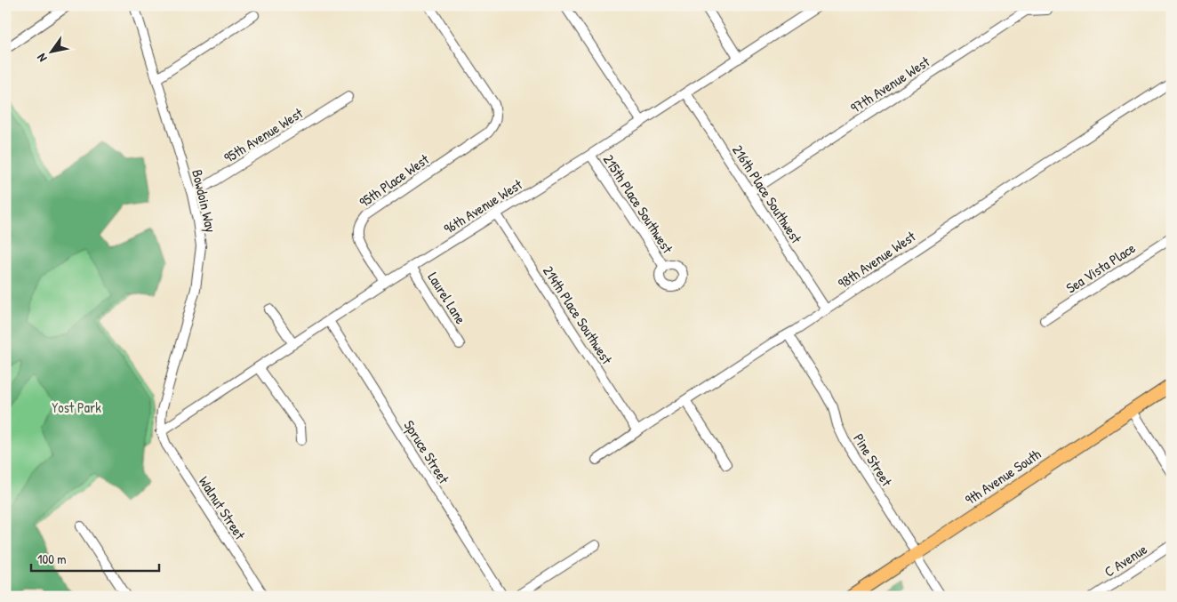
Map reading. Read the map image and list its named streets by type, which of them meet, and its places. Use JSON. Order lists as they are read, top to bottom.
{
  "streets": {
    "main road": ["9th Avenue South"],
    "street": [
      "97th Avenue West",
      "95th Avenue West",
      "95th Place West",
      "216th Place Southwest",
      "Bowdoin Way",
      "215th Place Southwest",
      "96th Avenue West",
      "98th Avenue West",
      "Sea Vista Place",
      "Laurel Lane",
      "214th Place Southwest",
      "Spruce Street",
      "Pine Street",
      "Walnut Street",
      "C Avenue"
    ]
  },
  "crossings": [
    ["97th Avenue West", "216th Place Southwest"],
    ["95th Avenue West", "Bowdoin Way"],
    ["95th Place West", "96th Avenue West"],
    ["216th Place Southwest", "96th Avenue West"],
    ["216th Place Southwest", "98th Avenue West"],
    ["Bowdoin Way", "96th Avenue West"],
    ["Bowdoin Way", "Walnut Street"],
    ["215th Place Southwest", "96th Avenue West"],
    ["96th Avenue West", "Laurel Lane"],
    ["96th Avenue West", "214th Place Southwest"],
    ["96th Avenue West", "Spruce Street"],
    ["96th Avenue West", "Walnut Street"],
    ["98th Avenue West", "214th Place Southwest"],
    ["98th Avenue West", "Pine Street"],
    ["Pine Street", "9th Avenue South"]
  ],
  "parks": ["Yost Park"],
  "scale_bar": "100 m",
  "north": "bottom left"
}
